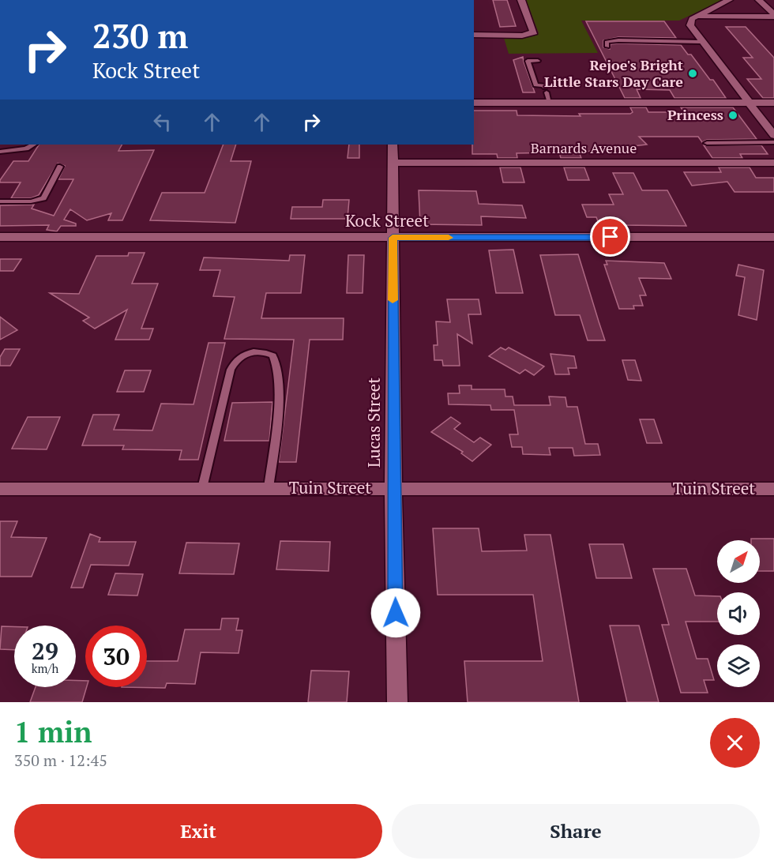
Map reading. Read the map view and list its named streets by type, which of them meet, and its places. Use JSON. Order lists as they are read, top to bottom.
{
  "streets": {
    "street": [
      "Barnards Avenue",
      "Kock Street",
      "Lucas Street",
      "Tuin Street"
    ]
  },
  "crossings": [
    ["Barnards Avenue", "Lucas Street"],
    ["Kock Street", "Lucas Street"],
    ["Lucas Street", "Tuin Street"]
  ],
  "places": ["Rejoe's Bright Little Stars Day Care", "Princess"],
  "north": "top right",
  "page": {
    "turn": ["230 m", "Kock Street"],
    "speed": "29 km/h",
    "limit": "30",
    "heading": ["1 min", "350 m · 12:45"],
    "buttons": ["Exit", "Share"]
  }
}
